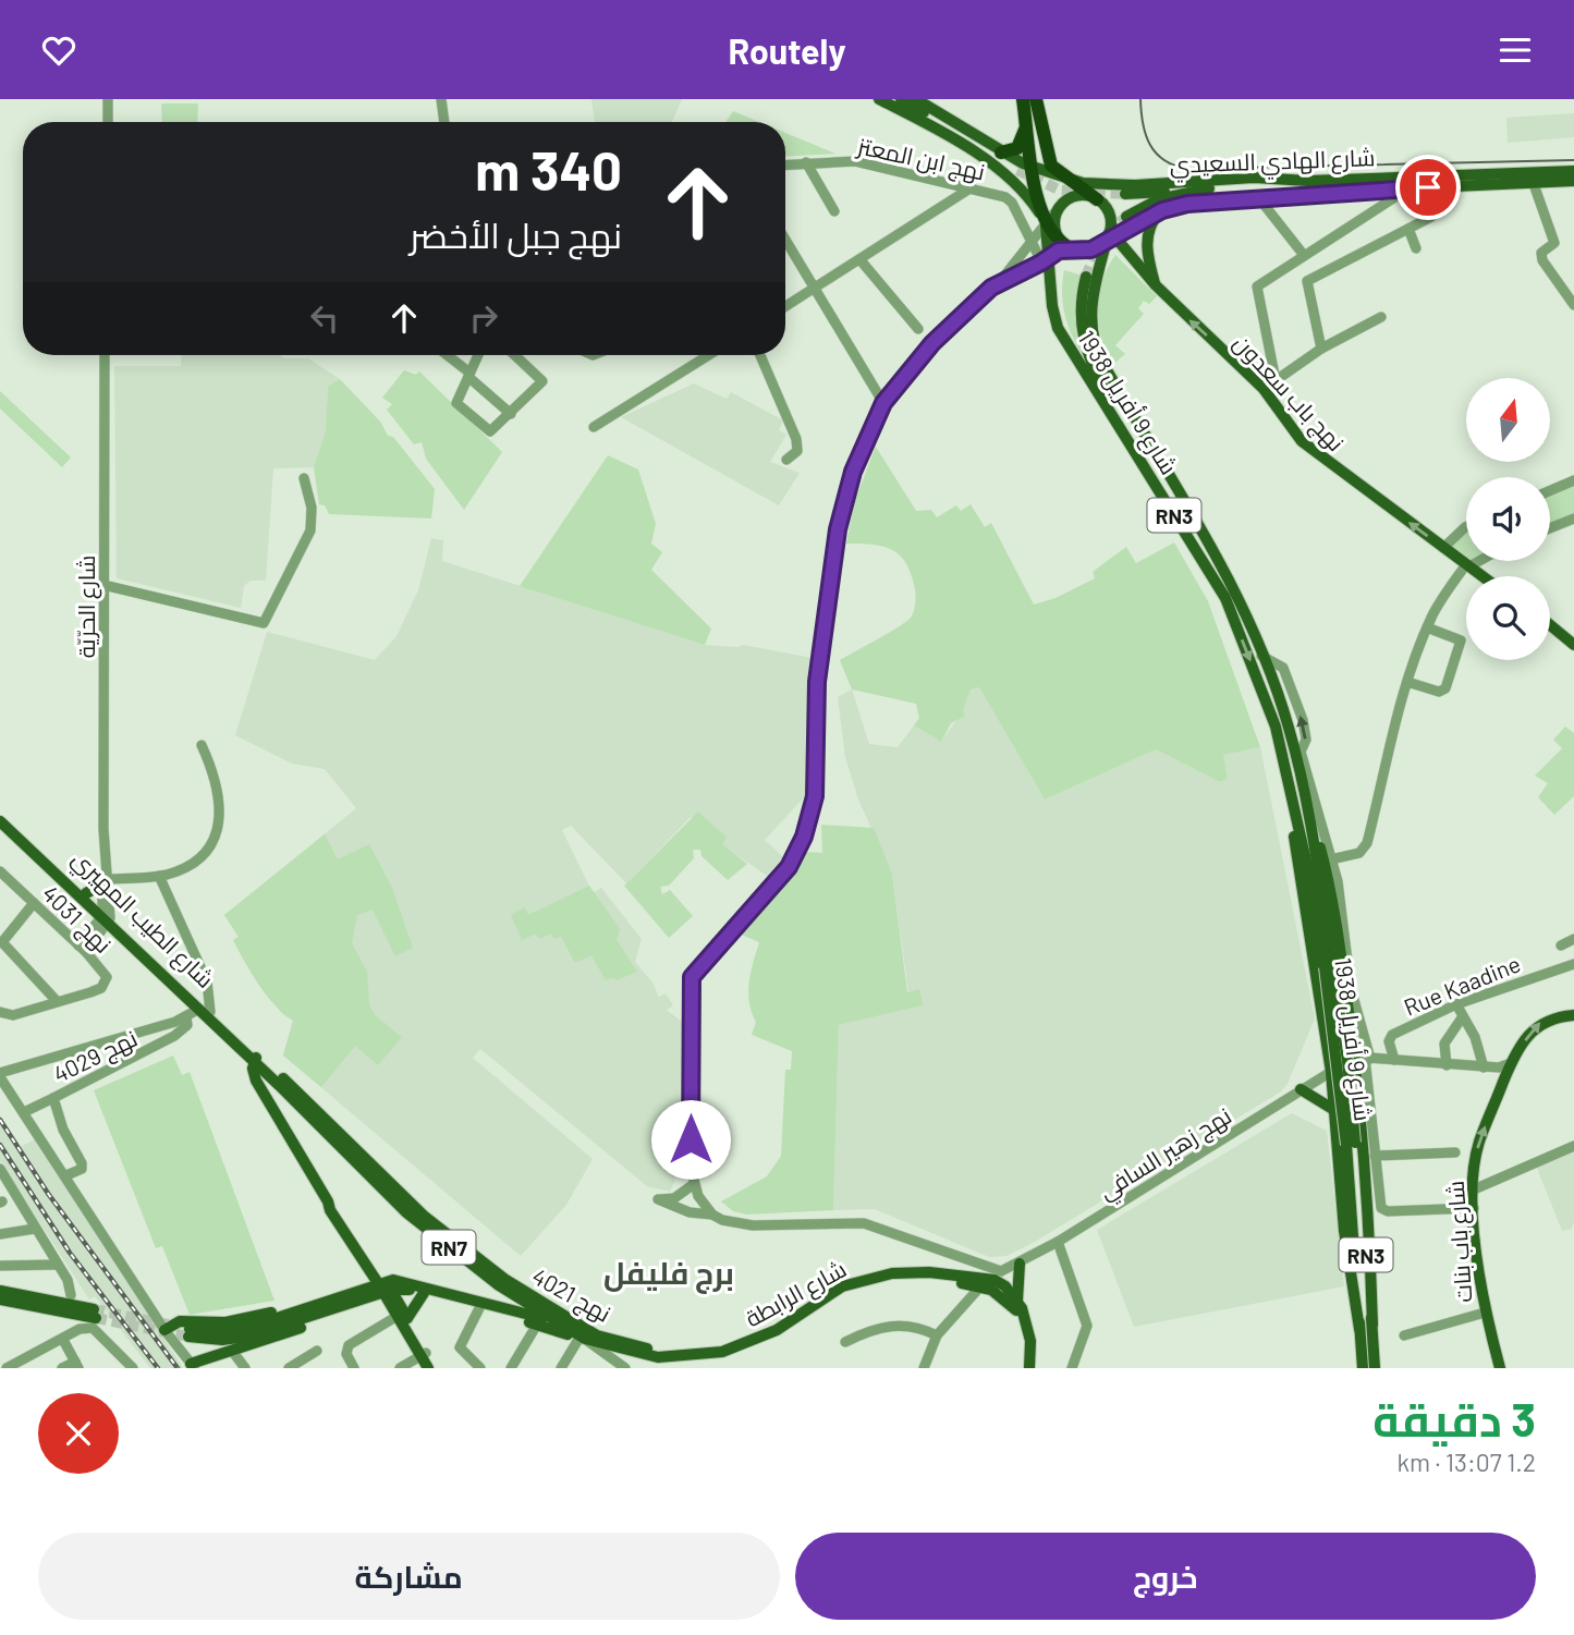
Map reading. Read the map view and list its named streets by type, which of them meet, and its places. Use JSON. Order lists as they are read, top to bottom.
{
  "streets": {
    "main road": [
      "شارع الهادي السعيدي",
      "نهج باب سعدون",
      "شارع 9 أفريل 1938",
      "RN3",
      "شارع الطيب المهيري",
      "شارع باب بنات",
      "RN7",
      "شارع الرابطة",
      "نهج 4021"
    ],
    "street": [
      "نهج ابن المعتز",
      "شارع الحرّيّة",
      "نهج 4031",
      "Rue Kaadine",
      "نهج 4029",
      "نهج زهير السافي"
    ]
  },
  "crossings": [
    ["نهج ابن المعتز", "شارع 9 أفريل 1938"],
    ["شارع الهادي السعيدي", "نهج باب سعدون"],
    ["شارع الهادي السعيدي", "شارع 9 أفريل 1938"],
    ["نهج باب سعدون", "شارع 9 أفريل 1938"],
    ["شارع 9 أفريل 1938", "نهج زهير السافي"],
    ["شارع الحرّيّة", "شارع الطيب المهيري"],
    ["شارع الطيب المهيري", "نهج 4021"],
    ["نهج زهير السافي", "RN7"],
    ["نهج زهير السافي", "شارع الرابطة"],
    ["RN7", "شارع الرابطة"],
    ["شارع الرابطة", "نهج 4021"]
  ],
  "one_way": ["نهج باب سعدون", "شارع باب بنات"],
  "districts": ["برج فليفل"],
  "north": "top",
  "page": {
    "header": "Routely",
    "turn": ["340 m", "نهج جبل الأخضر"],
    "heading": ["3 دقيقة", "1.2 km · 13:07"],
    "buttons": ["خروج", "مشاركة"]
  }
}
